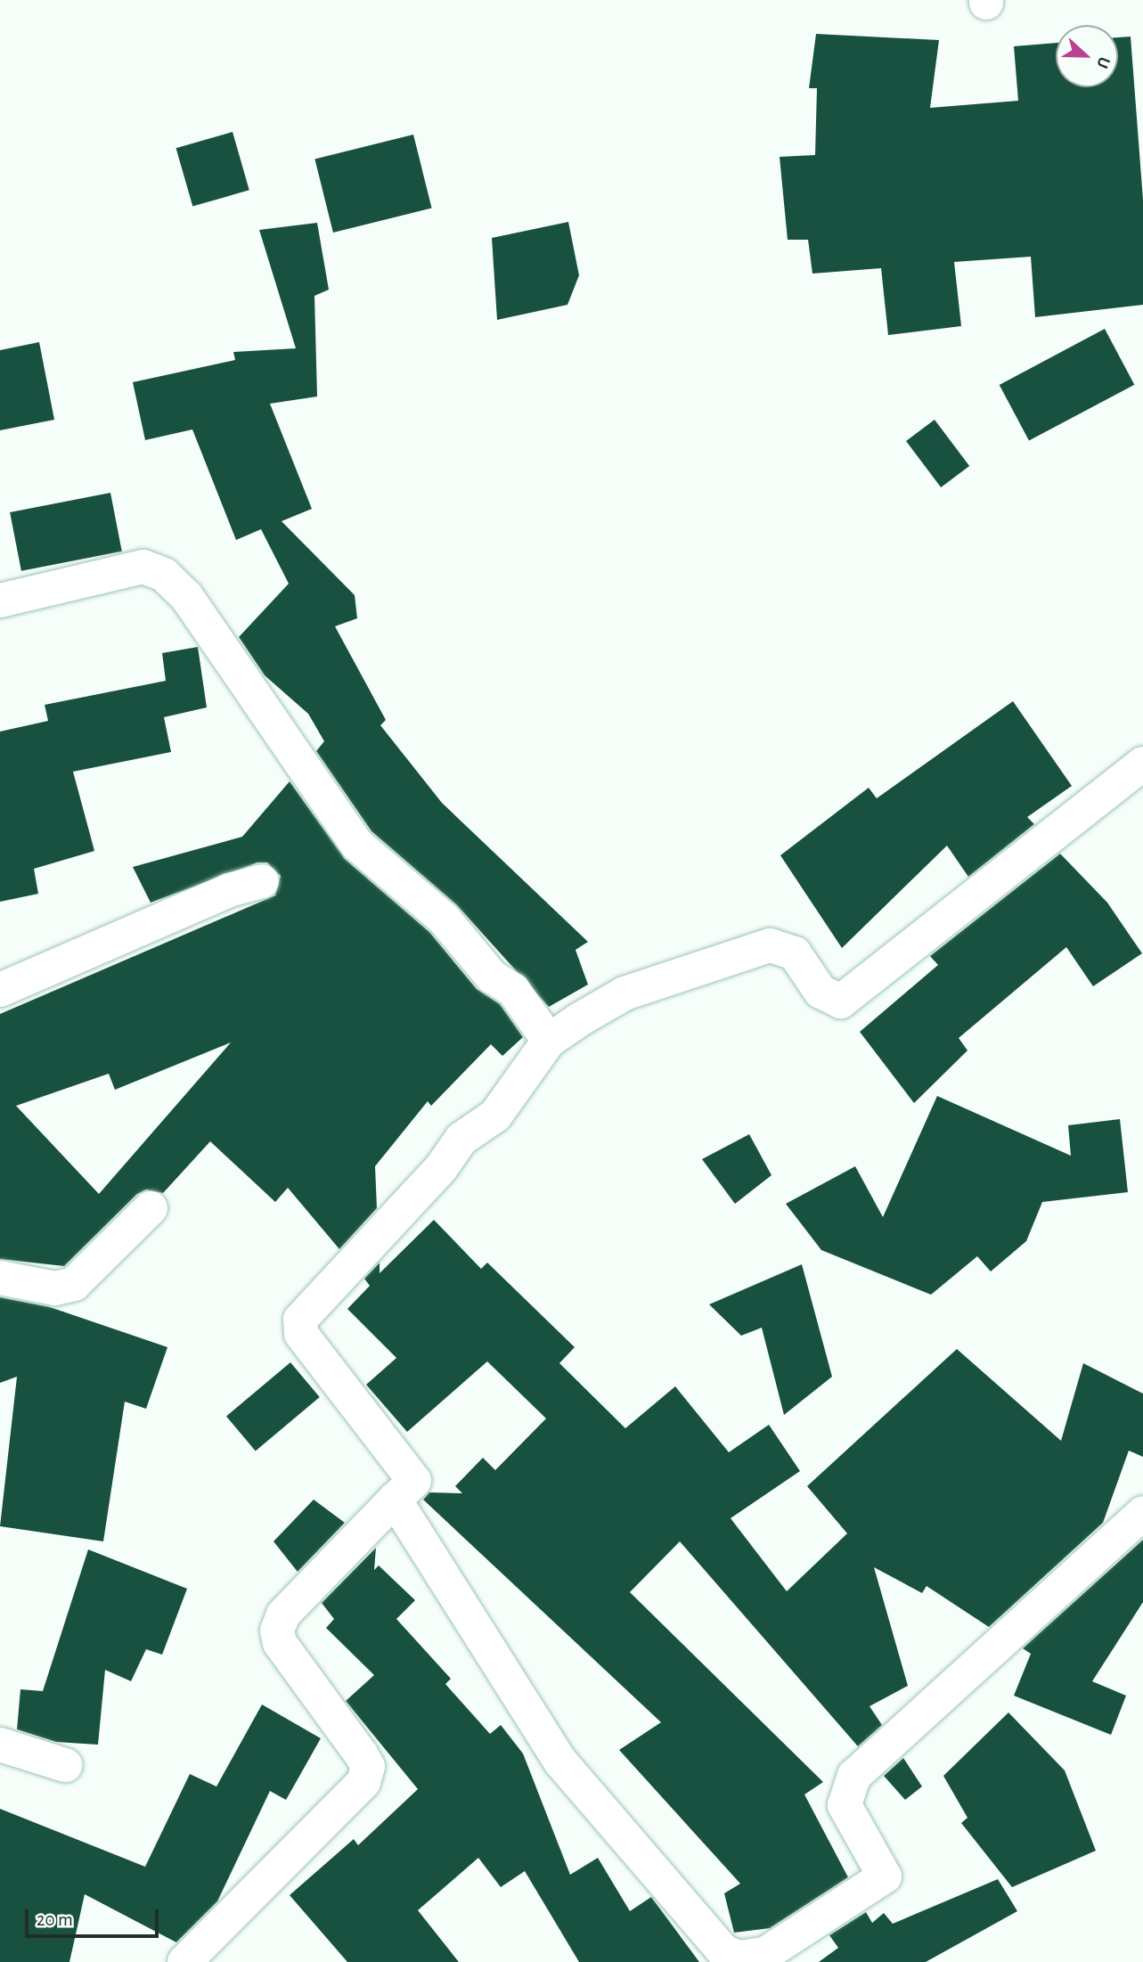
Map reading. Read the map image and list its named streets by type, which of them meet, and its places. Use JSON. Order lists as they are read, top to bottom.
{
  "scale_bar": "20 m",
  "north": "right"
}
